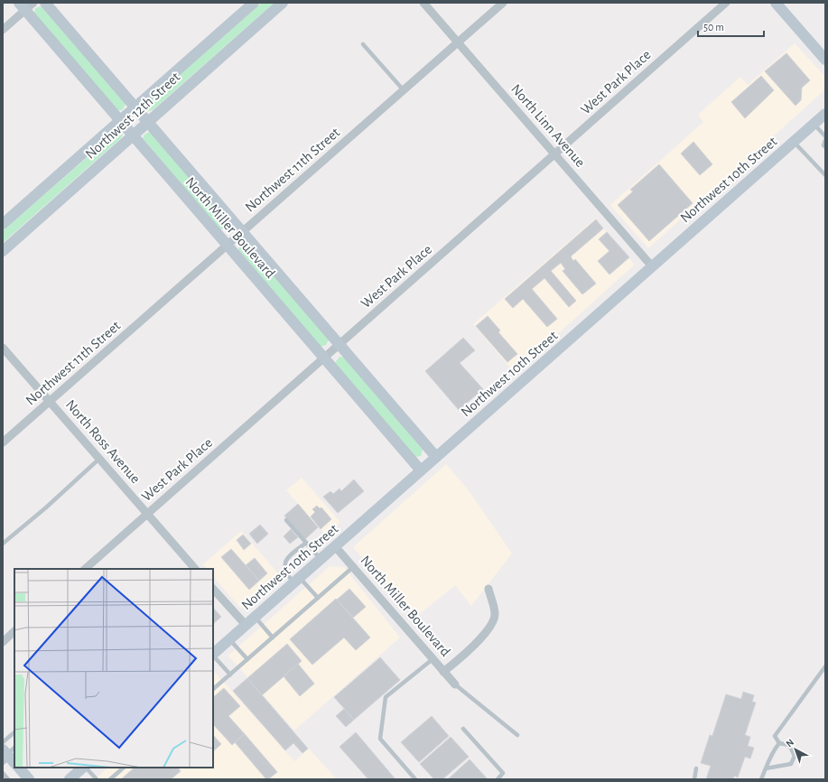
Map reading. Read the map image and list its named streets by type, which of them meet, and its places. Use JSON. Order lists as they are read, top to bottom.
{
  "streets": {
    "street": [
      "West Park Place",
      "Northwest 12th Street",
      "North Linn Avenue",
      "Northwest 11th Street",
      "Northwest 10th Street",
      "North Miller Boulevard",
      "North Ross Avenue"
    ]
  },
  "crossings": [
    ["West Park Place", "North Linn Avenue"],
    ["West Park Place", "North Miller Boulevard"],
    ["West Park Place", "North Ross Avenue"],
    ["Northwest 12th Street", "North Miller Boulevard"],
    ["North Linn Avenue", "Northwest 11th Street"],
    ["North Linn Avenue", "Northwest 10th Street"],
    ["Northwest 11th Street", "North Miller Boulevard"],
    ["Northwest 11th Street", "North Ross Avenue"],
    ["Northwest 10th Street", "North Miller Boulevard"]
  ],
  "scale_bar": "50 m",
  "north": "top left"
}
